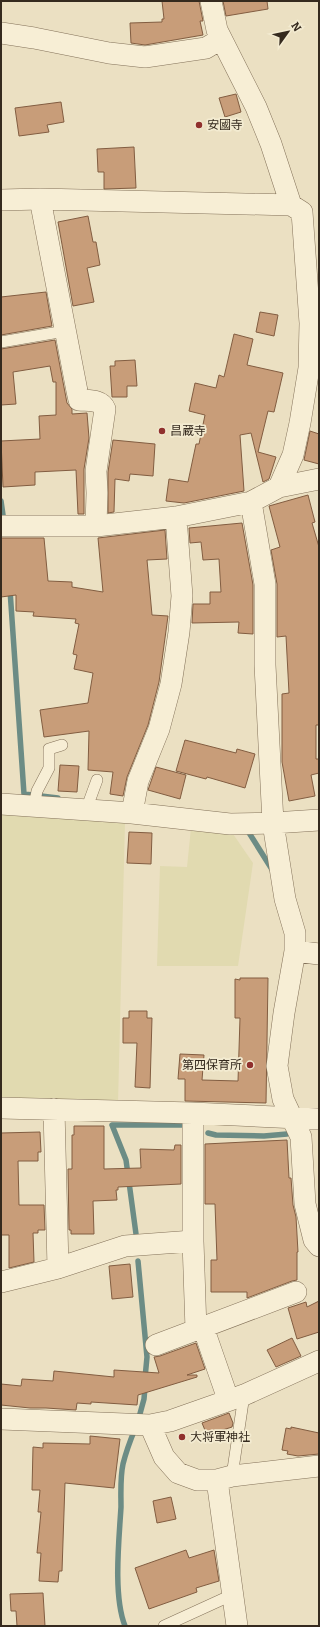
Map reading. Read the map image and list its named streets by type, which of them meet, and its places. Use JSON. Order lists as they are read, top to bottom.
{
  "places": [
    "安國寺",
    "昌蔵寺",
    "第四保育所",
    "大将軍神社"
  ],
  "north": "top right"
}
